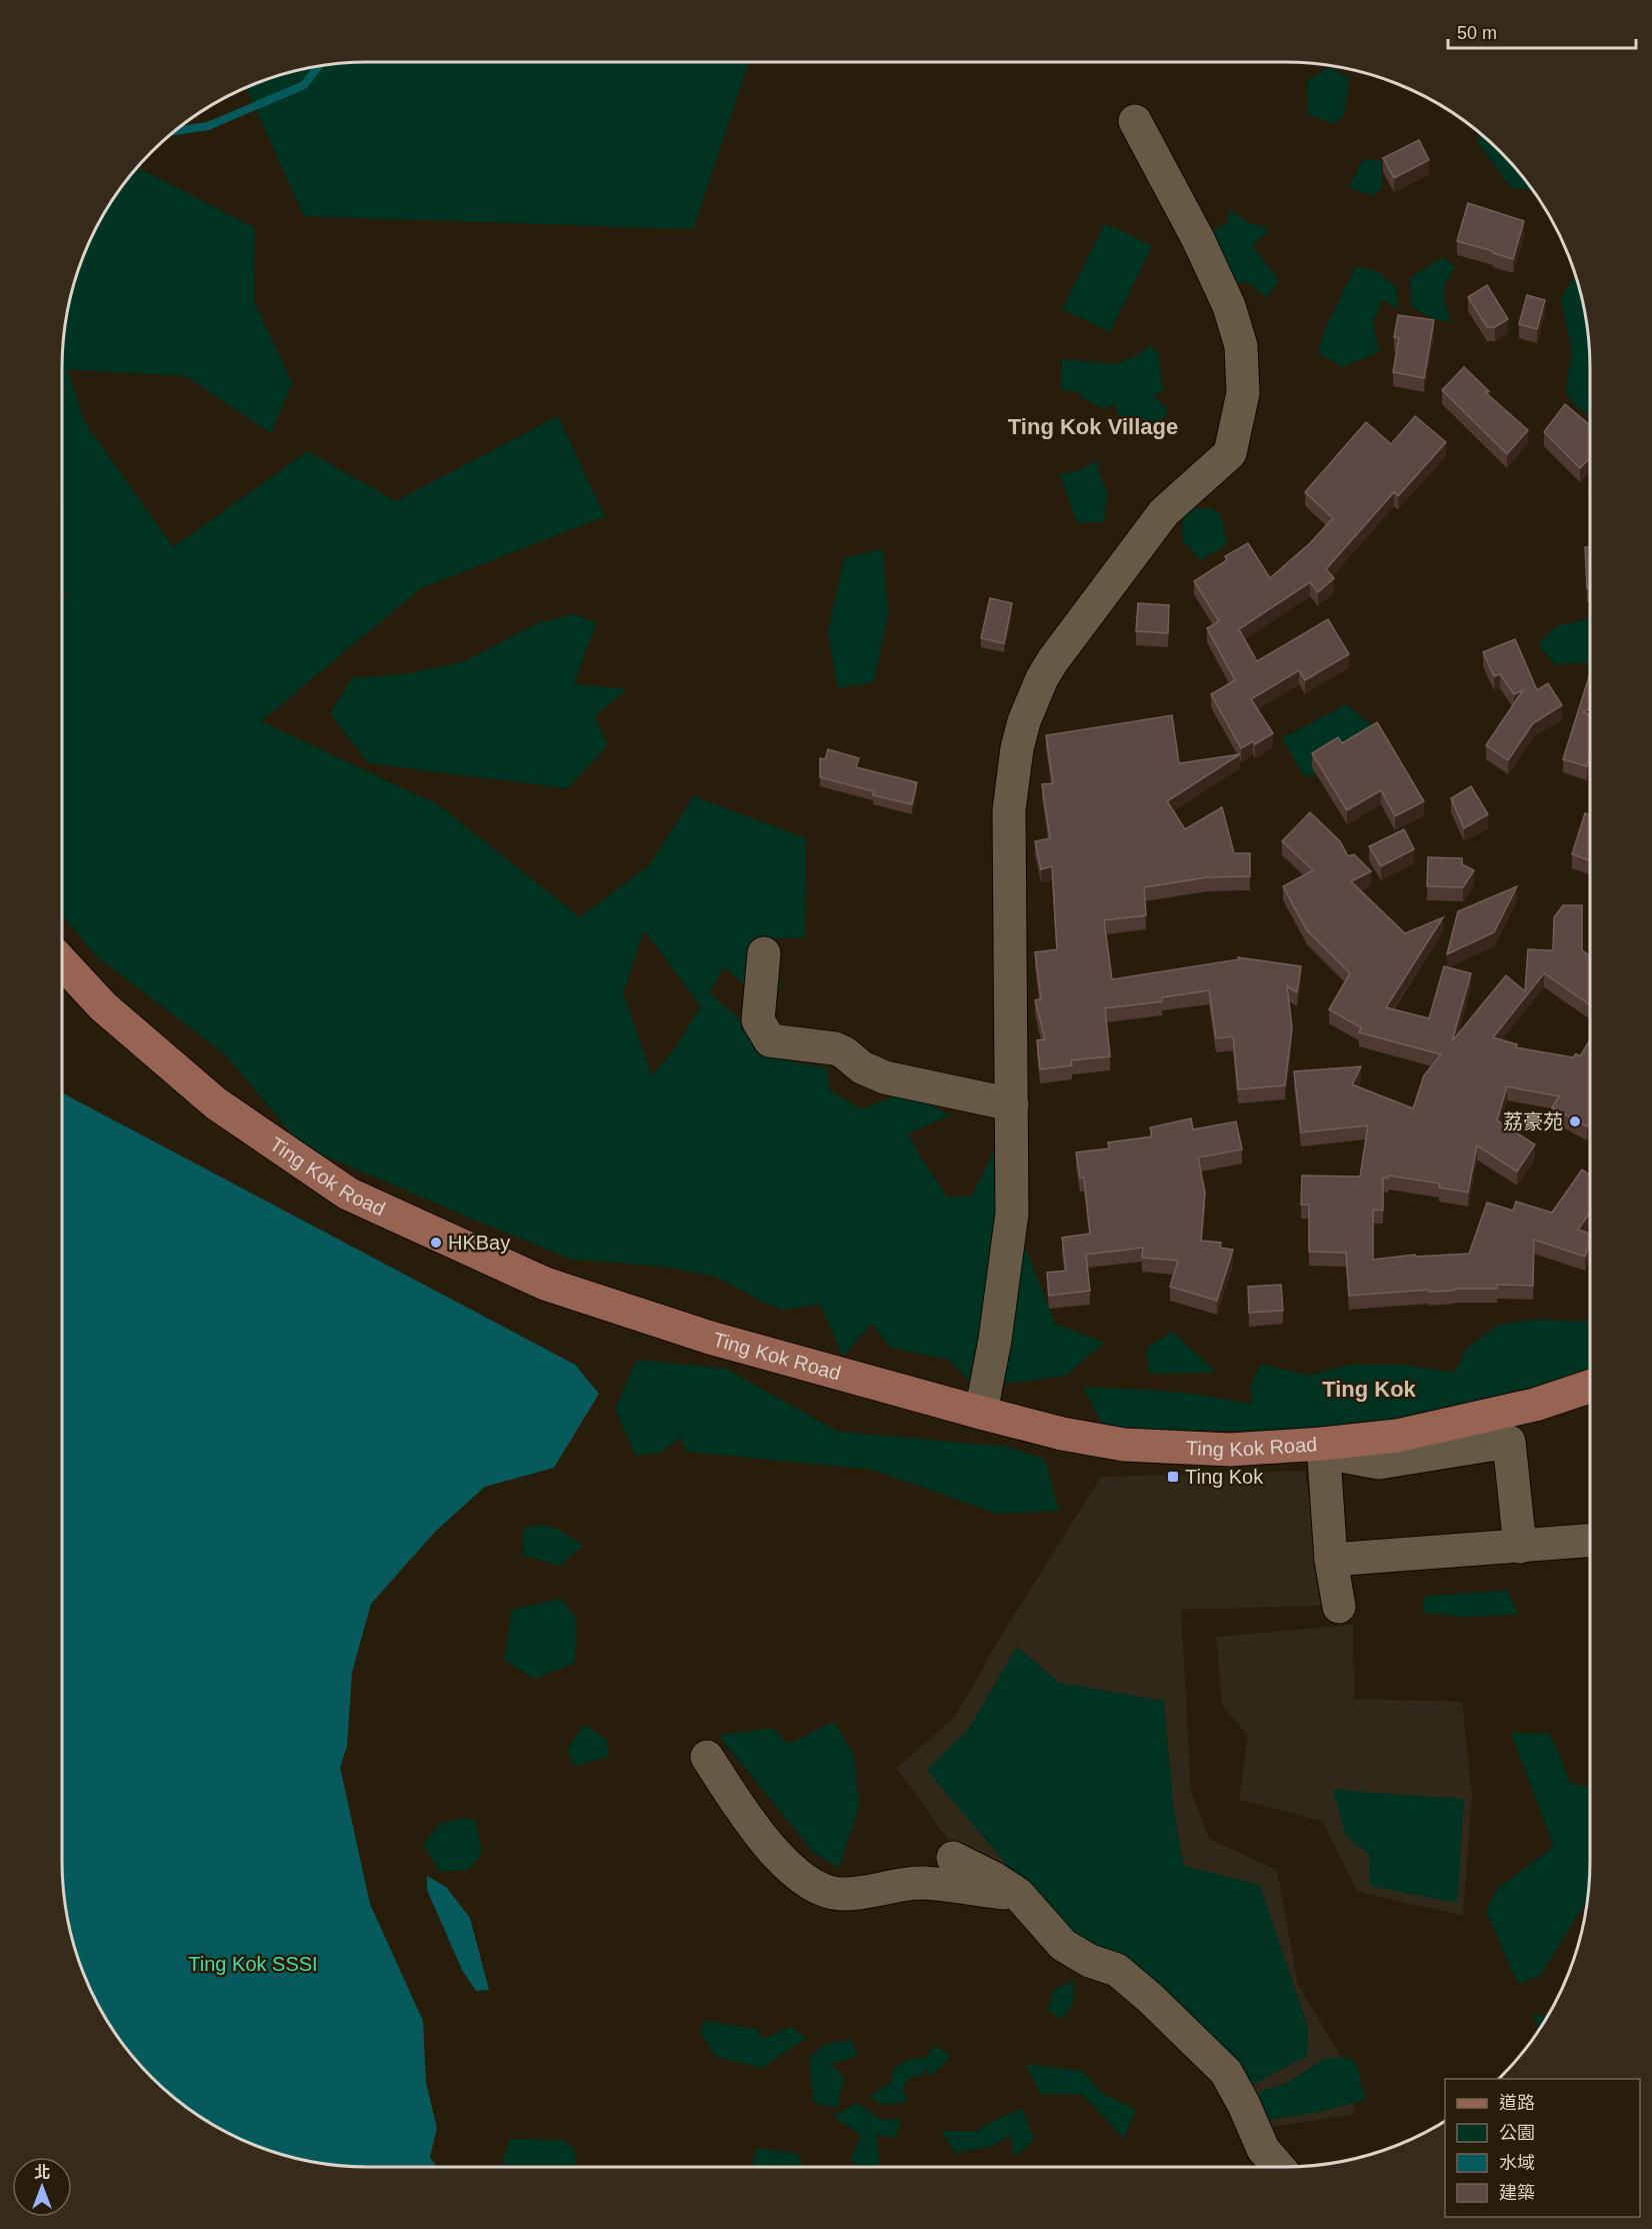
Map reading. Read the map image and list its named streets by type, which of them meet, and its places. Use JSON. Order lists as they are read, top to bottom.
{
  "streets": {
    "main road": ["Ting Kok Road"]
  },
  "districts": ["Ting Kok Village", "Ting Kok"],
  "parks": ["Ting Kok SSSI"],
  "places": {
    "other": ["荔豪苑", "HKBay"],
    "transit": ["Ting Kok"]
  },
  "legend": [
    "道路",
    "公園",
    "水域",
    "建築"
  ],
  "scale_bar": "50 m",
  "north": "top"
}
